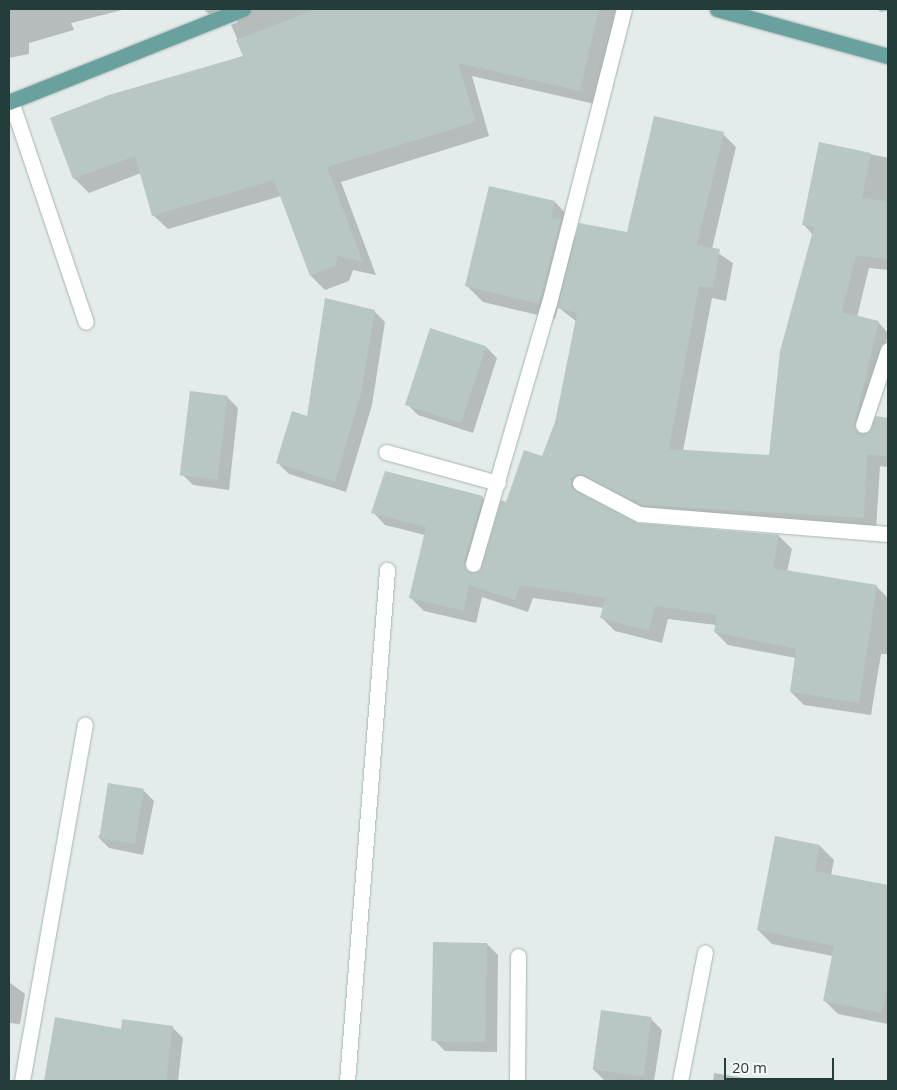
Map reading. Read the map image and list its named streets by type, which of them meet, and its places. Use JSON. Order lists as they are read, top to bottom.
{
  "scale_bar": "20 m"
}
